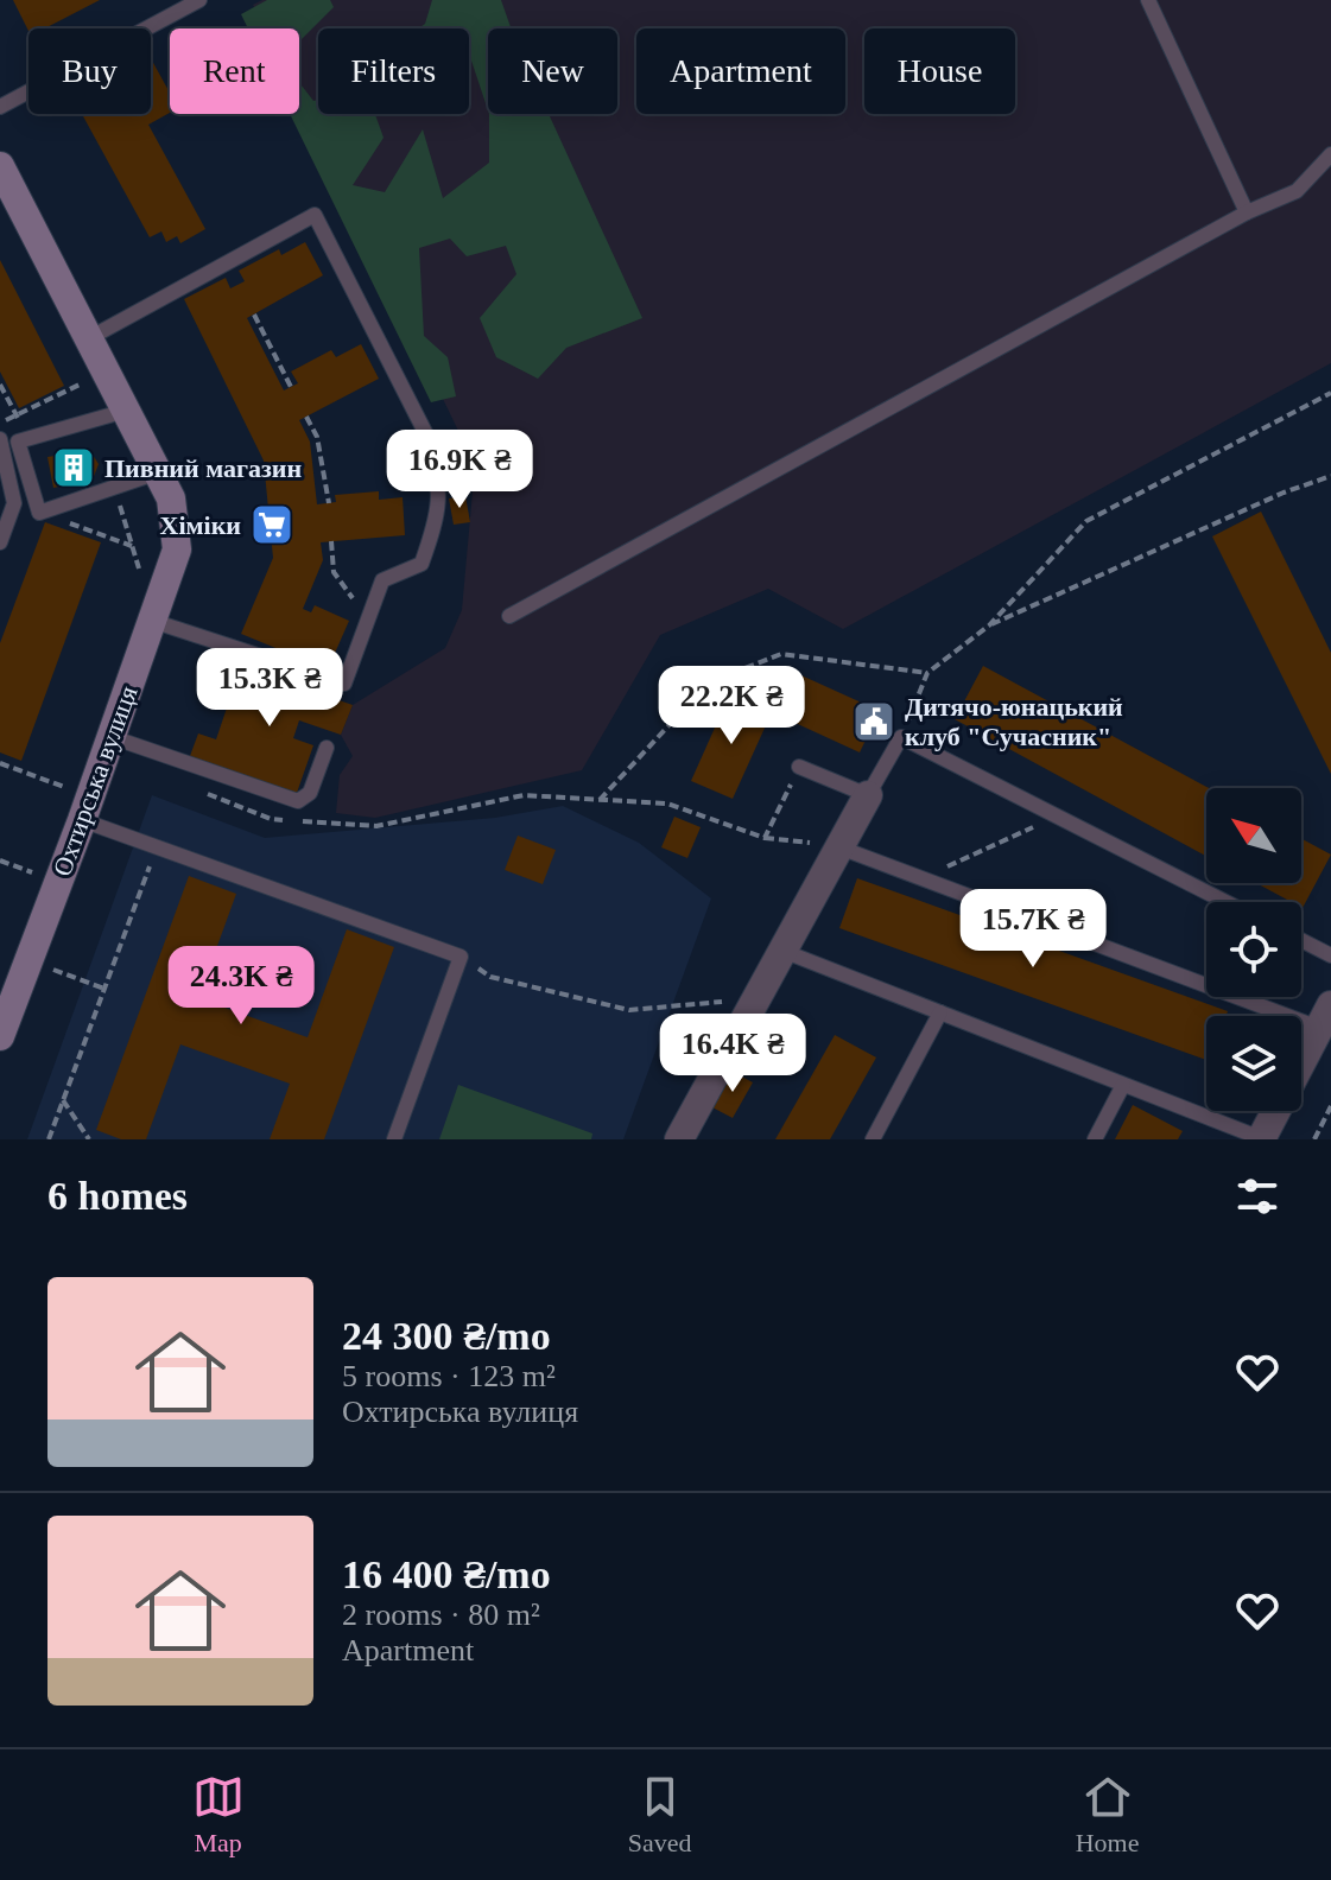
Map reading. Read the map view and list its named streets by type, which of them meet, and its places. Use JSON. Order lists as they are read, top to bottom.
{
  "streets": {
    "main road": ["Охтирська вулиця"]
  },
  "places": {
    "building": ["Пивний магазин"],
    "supermarket": ["Хіміки"],
    "public building": ["Дитячо-юнацький клуб \"Сучасник\""]
  },
  "north": "top left",
  "page": {
    "chip": [
      "Buy",
      "Rent",
      "Filters",
      "New",
      "Apartment",
      "House"
    ],
    "price": [
      "16.9K ₴",
      "15.3K ₴",
      "22.2K ₴",
      "15.7K ₴",
      "24.3K ₴",
      "16.4K ₴"
    ],
    "heading": "6 homes",
    "list": [
      {
        "name": "24 300 ₴/mo",
        "note": "5 rooms · 123 m² · Охтирська вулиця"
      },
      {
        "name": "16 400 ₴/mo",
        "note": "2 rooms · 80 m² · Apartment"
      }
    ],
    "tabs": ["Map", "Saved", "Home"]
  }
}
